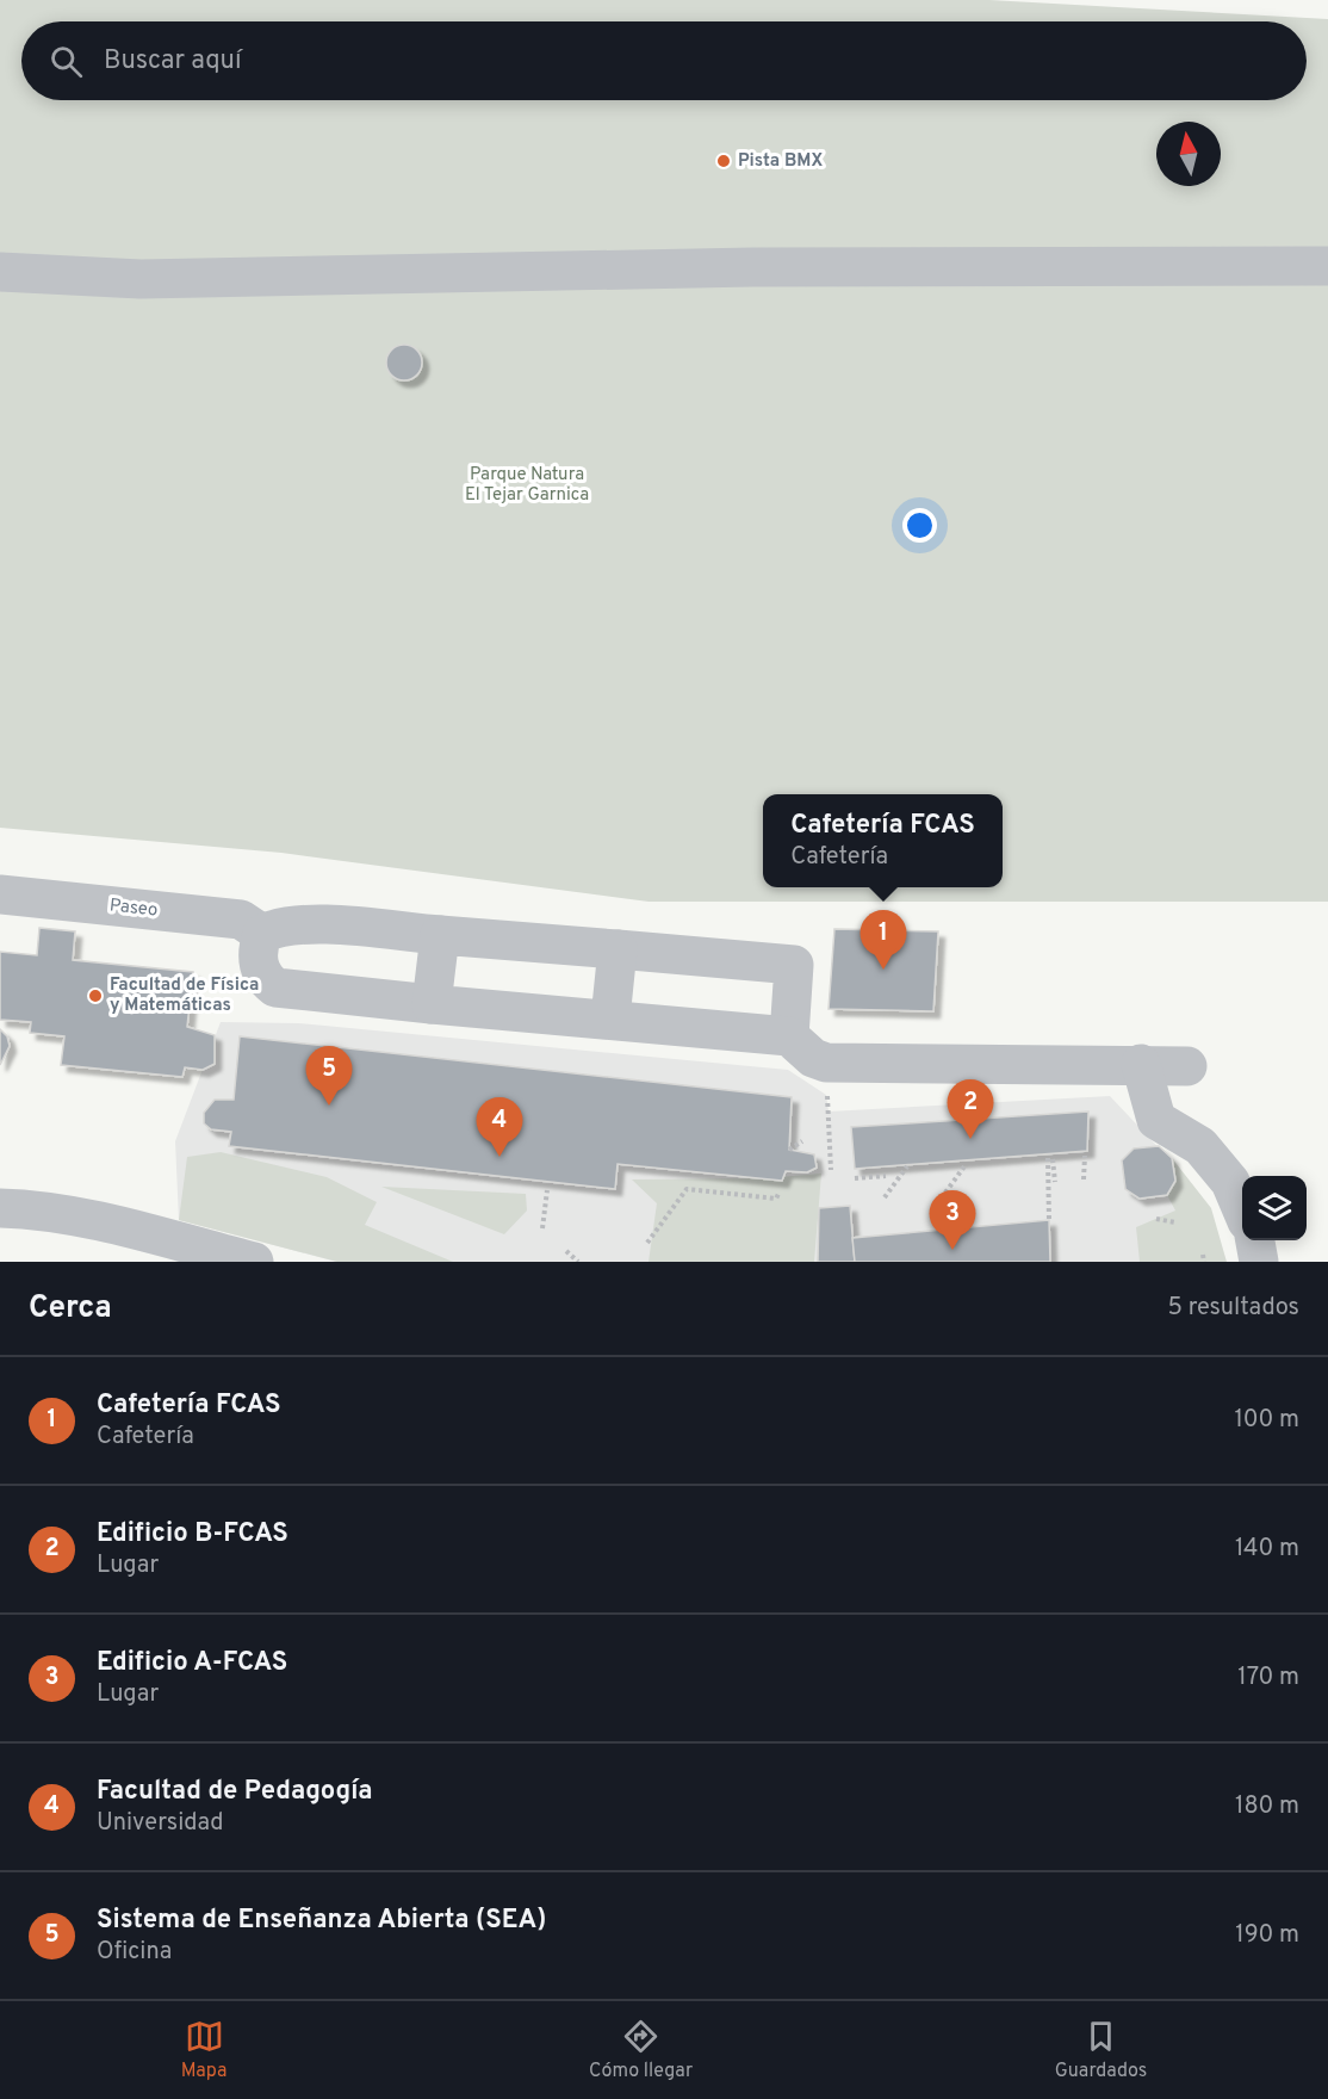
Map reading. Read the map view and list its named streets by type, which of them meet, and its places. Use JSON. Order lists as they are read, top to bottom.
{
  "streets": {
    "street": ["Paseo"]
  },
  "parks": ["Parque Natura El Tejar Garnica"],
  "places": ["Pista BMX", "Facultad de Física y Matemáticas"],
  "north": "top",
  "page": {
    "search": "Buscar aquí",
    "popup": ["Cafetería FCAS", "Cafetería"],
    "pins": [
      "1",
      "5",
      "2",
      "4",
      "3"
    ],
    "heading": ["Cerca", "5 resultados"],
    "list": [
      {
        "mark": "1",
        "name": "Cafetería FCAS",
        "note": "Cafetería",
        "value": "100 m"
      },
      {
        "mark": "2",
        "name": "Edificio B-FCAS",
        "note": "Lugar",
        "value": "140 m"
      },
      {
        "mark": "3",
        "name": "Edificio A-FCAS",
        "note": "Lugar",
        "value": "170 m"
      },
      {
        "mark": "4",
        "name": "Facultad de Pedagogía",
        "note": "Universidad",
        "value": "180 m"
      },
      {
        "mark": "5",
        "name": "Sistema de Enseñanza Abierta (SEA)",
        "note": "Oficina",
        "value": "190 m"
      }
    ],
    "nav": ["Mapa", "Cómo llegar", "Guardados"]
  }
}
